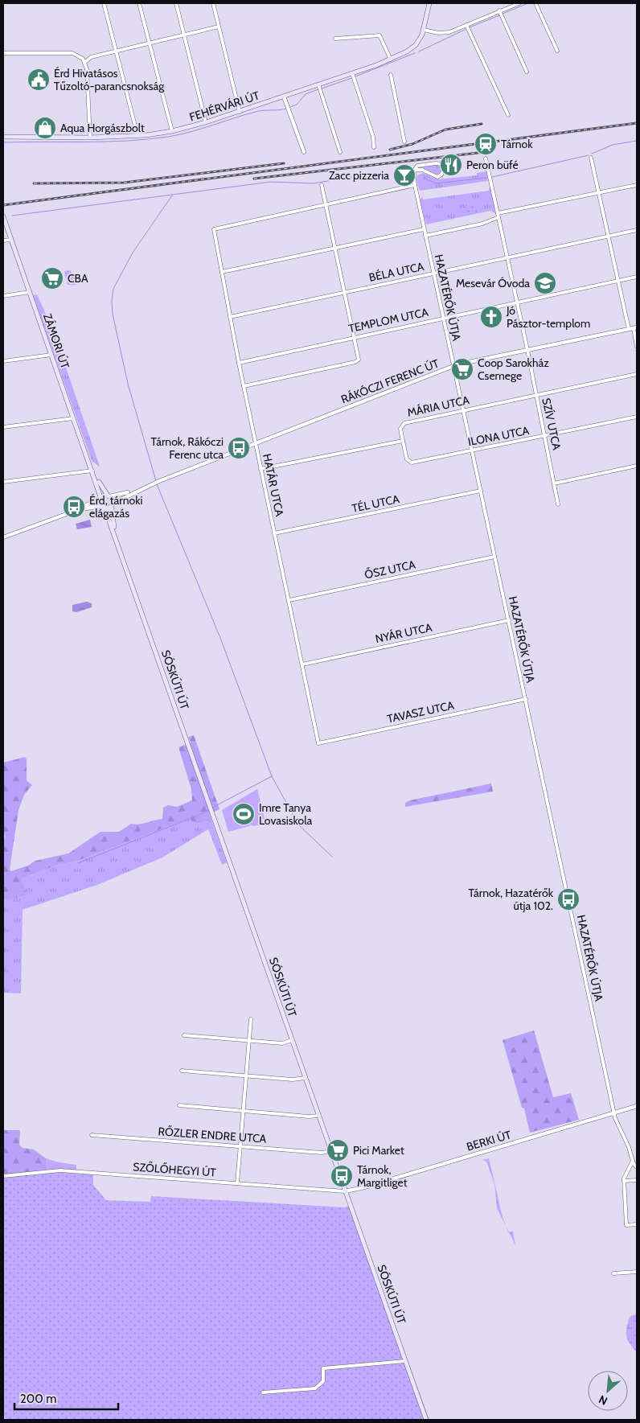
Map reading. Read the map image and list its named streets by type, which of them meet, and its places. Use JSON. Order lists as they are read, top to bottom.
{
  "streets": {
    "main road": ["FEHÉRVÁRI ÚT", "ZÁMORI ÚT", "SÓSKÚTI ÚT"],
    "street": [
      "BÉLA UTCA",
      "HAZATÉRŐK ÚTJA",
      "TEMPLOM UTCA",
      "RÁKÓCZI FERENC ÚT",
      "MÁRIA UTCA",
      "SZÍV UTCA",
      "ILONA UTCA",
      "HATÁR UTCA",
      "TÉL UTCA",
      "ŐSZ UTCA",
      "NYÁR UTCA",
      "TAVASZ UTCA",
      "RŐZLER ENDRE UTCA",
      "BERKI ÚT",
      "SZŐLŐHEGYI ÚT"
    ]
  },
  "crossings": [
    ["BÉLA UTCA", "HAZATÉRŐK ÚTJA"],
    ["BÉLA UTCA", "SZÍV UTCA"],
    ["BÉLA UTCA", "HATÁR UTCA"],
    ["HAZATÉRŐK ÚTJA", "TEMPLOM UTCA"],
    ["HAZATÉRŐK ÚTJA", "RÁKÓCZI FERENC ÚT"],
    ["HAZATÉRŐK ÚTJA", "MÁRIA UTCA"],
    ["HAZATÉRŐK ÚTJA", "ILONA UTCA"],
    ["HAZATÉRŐK ÚTJA", "TÉL UTCA"],
    ["HAZATÉRŐK ÚTJA", "ŐSZ UTCA"],
    ["HAZATÉRŐK ÚTJA", "NYÁR UTCA"],
    ["HAZATÉRŐK ÚTJA", "TAVASZ UTCA"],
    ["HAZATÉRŐK ÚTJA", "BERKI ÚT"],
    ["TEMPLOM UTCA", "SZÍV UTCA"],
    ["TEMPLOM UTCA", "HATÁR UTCA"],
    ["ZÁMORI ÚT", "SÓSKÚTI ÚT"],
    ["RÁKÓCZI FERENC ÚT", "SZÍV UTCA"],
    ["RÁKÓCZI FERENC ÚT", "HATÁR UTCA"],
    ["MÁRIA UTCA", "SZÍV UTCA"],
    ["MÁRIA UTCA", "ILONA UTCA"],
    ["SZÍV UTCA", "ILONA UTCA"],
    ["HATÁR UTCA", "TÉL UTCA"],
    ["HATÁR UTCA", "ŐSZ UTCA"],
    ["HATÁR UTCA", "NYÁR UTCA"],
    ["HATÁR UTCA", "TAVASZ UTCA"],
    ["SÓSKÚTI ÚT", "RŐZLER ENDRE UTCA"],
    ["SÓSKÚTI ÚT", "BERKI ÚT"],
    ["SÓSKÚTI ÚT", "SZŐLŐHEGYI ÚT"],
    ["BERKI ÚT", "SZŐLŐHEGYI ÚT"]
  ],
  "places": {
    "public building": ["Érd Hivatásos Tűzoltó-parancsnokság"],
    "shop": ["Aqua Horgászbolt"],
    "station": ["Tárnok"],
    "restaurant": ["Peron büfé"],
    "bar": ["Zacc pizzeria"],
    "supermarket": ["CBA", "Coop Sarokház Csemege", "Pici Market"],
    "school or university": ["Mesevár Óvoda"],
    "church": ["Jó Pásztor-templom"],
    "bus stop": [
      "Tárnok, Rákóczi Ferenc utca",
      "Érd, tárnoki elágazás",
      "Tárnok, Hazatérők útja 102.",
      "Tárnok, Margitliget"
    ],
    "sports": ["Imre Tanya Lovasiskola"]
  },
  "scale_bar": "200 m",
  "north": "bottom left"
}
